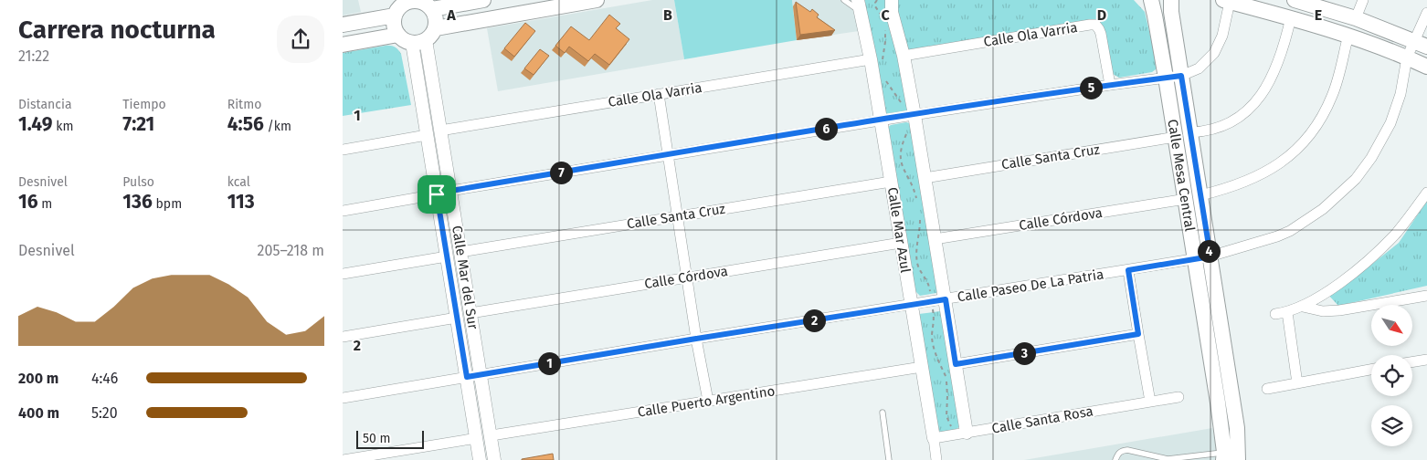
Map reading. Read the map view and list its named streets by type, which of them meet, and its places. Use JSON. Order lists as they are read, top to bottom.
{
  "streets": {
    "main road": ["Calle Mesa Central"],
    "street": [
      "Calle Ola Varria",
      "Calle Santa Cruz",
      "Calle Córdova",
      "Calle Mar Azul",
      "Calle Mar del Sur",
      "Calle Paseo De La Patria",
      "Calle Puerto Argentino",
      "Calle Santa Rosa"
    ]
  },
  "crossings": [
    ["Calle Ola Varria", "Calle Mar Azul"],
    ["Calle Ola Varria", "Calle Mar del Sur"],
    ["Calle Santa Cruz", "Calle Mesa Central"],
    ["Calle Santa Cruz", "Calle Mar Azul"],
    ["Calle Santa Cruz", "Calle Mar del Sur"],
    ["Calle Mesa Central", "Calle Córdova"],
    ["Calle Mesa Central", "Calle Paseo De La Patria"],
    ["Calle Córdova", "Calle Mar Azul"],
    ["Calle Córdova", "Calle Mar del Sur"],
    ["Calle Mar Azul", "Calle Paseo De La Patria"],
    ["Calle Mar Azul", "Calle Puerto Argentino"],
    ["Calle Mar Azul", "Calle Santa Rosa"],
    ["Calle Mar del Sur", "Calle Paseo De La Patria"],
    ["Calle Mar del Sur", "Calle Puerto Argentino"]
  ],
  "scale_bar": "50 m",
  "north": "bottom right",
  "page": {
    "heading": ["Carrera nocturna", "21:22"],
    "pins": [
      "5",
      "6",
      "7",
      "4",
      "2",
      "3",
      "1"
    ],
    "stats": [
      ["Distancia", "1.49 km"],
      ["Tiempo", "7:21"],
      ["Ritmo", "4:56 /km"],
      ["Desnivel", "16 m"],
      ["Pulso", "136 bpm"],
      ["kcal", "113"]
    ],
    "chart": ["Desnivel", "205–218 m"],
    "list": [
      {
        "name": "200 m",
        "note": "4:46"
      },
      {
        "name": "400 m",
        "note": "5:20"
      }
    ],
    "scale": "50 m"
  },
  "grid": {
    "columns": [
      "A",
      "B",
      "C",
      "D",
      "E"
    ],
    "rows": ["1", "2"]
  }
}
